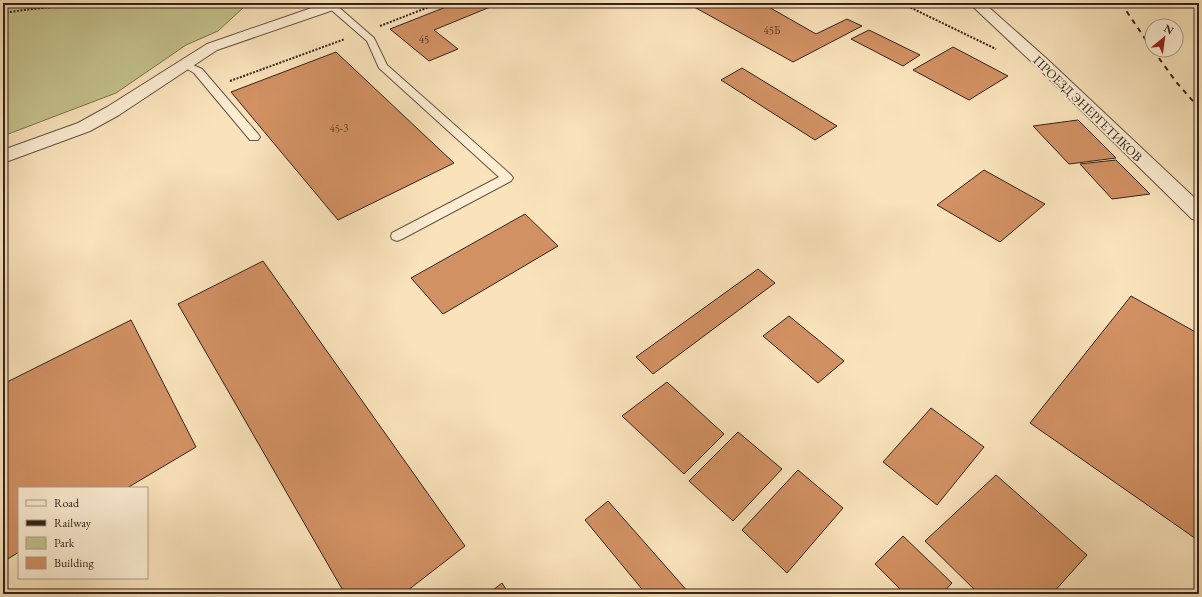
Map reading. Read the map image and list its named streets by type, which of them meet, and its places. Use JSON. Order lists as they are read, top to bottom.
{
  "streets": {
    "street": ["ПРОЕЗД ЭНЕРГЕТИКОВ"]
  },
  "house_numbers": ["45Б", "45", "45-3"],
  "legend": [
    "Road",
    "Railway",
    "Park",
    "Building"
  ],
  "north": "top right"
}
